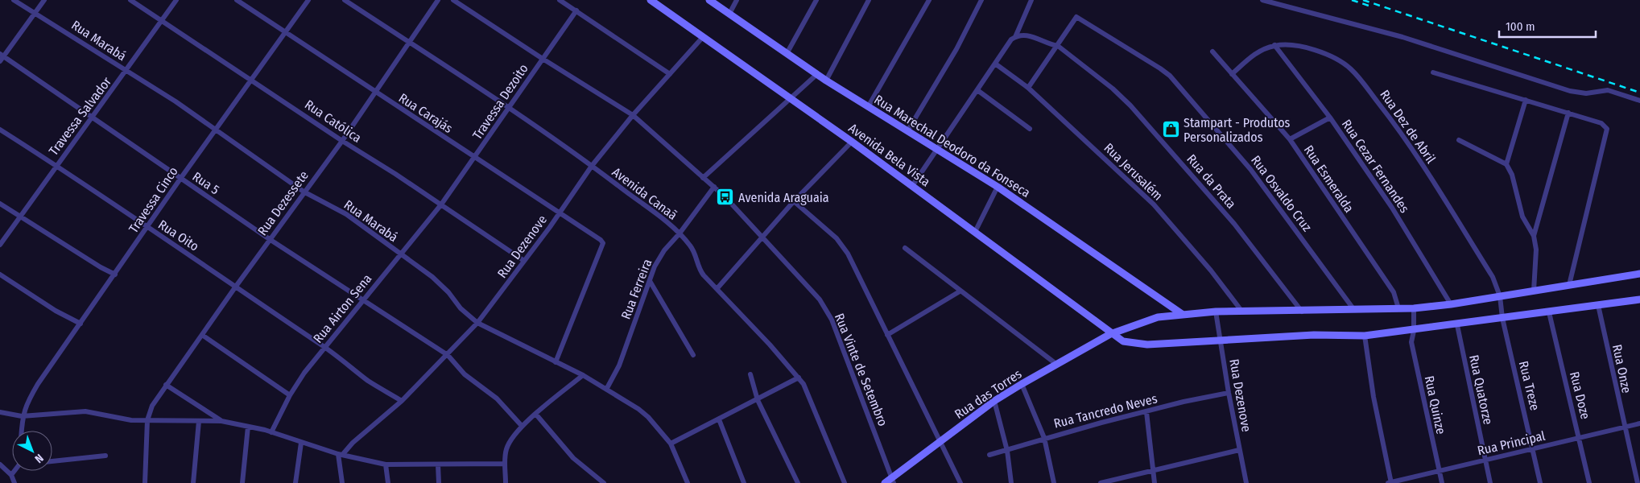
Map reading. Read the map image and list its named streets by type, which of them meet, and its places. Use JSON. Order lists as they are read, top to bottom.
{
  "streets": {
    "street": [
      "Rua Marabá",
      "Travessa Dezoito",
      "Rua Carajás",
      "Travessa Salvador",
      "Rua Católica",
      "Rua Dez de Abril",
      "Rua Marechal Deodoro da Fonseca",
      "Avenida Bela Vista",
      "Rua Cezar Fernandes",
      "Rua Jerusalém",
      "Rua Esmeralda",
      "Rua da Prata",
      "Rua 5",
      "Avenida Canaã",
      "Rua Osvaldo Cruz",
      "Travessa Cinco",
      "Rua Dezessete",
      "Rua Oito",
      "Rua Dezenove",
      "Rua Ferreira",
      "Rua Airton Sena",
      "Rua Onze",
      "Rua Vinte de Setembro",
      "Rua Treze",
      "Rua Quatorze",
      "Rua das Torres",
      "Rua Doze",
      "Rua Quinze",
      "Rua Tancredo Neves",
      "Rua Principal"
    ]
  },
  "crossings": [
    ["Rua Marabá", "Rua Carajás"],
    ["Rua Marabá", "Travessa Salvador"],
    ["Rua Marabá", "Travessa Cinco"],
    ["Rua Marabá", "Rua Dezessete"],
    ["Rua Marabá", "Rua Dezenove"],
    ["Rua Marabá", "Rua Ferreira"],
    ["Rua Marabá", "Rua Airton Sena"],
    ["Travessa Dezoito", "Rua Carajás"],
    ["Travessa Dezoito", "Rua Católica"],
    ["Travessa Dezoito", "Avenida Canaã"],
    ["Travessa Dezoito", "Rua Airton Sena"],
    ["Rua Carajás", "Travessa Cinco"],
    ["Rua Carajás", "Rua Dezessete"],
    ["Rua Carajás", "Rua Dezenove"],
    ["Travessa Salvador", "Rua Católica"],
    ["Travessa Salvador", "Rua 5"],
    ["Travessa Salvador", "Rua Oito"],
    ["Rua Católica", "Travessa Cinco"],
    ["Rua Católica", "Rua Dezessete"],
    ["Rua Católica", "Rua Dezenove"],
    ["Rua Católica", "Rua Airton Sena"],
    ["Rua Dez de Abril", "Avenida Bela Vista"],
    ["Rua Dez de Abril", "Rua Cezar Fernandes"],
    ["Rua Dez de Abril", "Rua Esmeralda"],
    ["Rua Dez de Abril", "Rua Treze"],
    ["Rua Dez de Abril", "Rua das Torres"],
    ["Rua Marechal Deodoro da Fonseca", "Rua das Torres"],
    ["Avenida Bela Vista", "Rua Dezenove"],
    ["Avenida Bela Vista", "Rua Onze"],
    ["Avenida Bela Vista", "Rua Treze"],
    ["Avenida Bela Vista", "Rua Quatorze"],
    ["Avenida Bela Vista", "Rua das Torres"],
    ["Avenida Bela Vista", "Rua Doze"],
    ["Avenida Bela Vista", "Rua Quinze"],
    ["Rua Cezar Fernandes", "Rua das Torres"],
    ["Rua Jerusalém", "Rua das Torres"],
    ["Rua Esmeralda", "Rua das Torres"],
    ["Rua da Prata", "Rua Osvaldo Cruz"],
    ["Rua da Prata", "Rua das Torres"],
    ["Rua 5", "Travessa Cinco"],
    ["Rua 5", "Rua Dezessete"],
    ["Rua 5", "Rua Dezenove"],
    ["Rua 5", "Rua Airton Sena"],
    ["Avenida Canaã", "Rua Dezessete"],
    ["Avenida Canaã", "Rua Dezenove"],
    ["Avenida Canaã", "Rua Ferreira"],
    ["Rua Osvaldo Cruz", "Rua das Torres"],
    ["Travessa Cinco", "Rua Oito"],
    ["Rua Dezessete", "Rua Oito"],
    ["Rua Oito", "Rua Dezenove"],
    ["Rua Oito", "Rua Airton Sena"],
    ["Rua Dezenove", "Rua das Torres"],
    ["Rua Dezenove", "Rua Tancredo Neves"],
    ["Rua Onze", "Rua Principal"],
    ["Rua Vinte de Setembro", "Rua das Torres"],
    ["Rua Treze", "Rua Principal"],
    ["Rua Quatorze", "Rua Principal"],
    ["Rua das Torres", "Rua Quinze"],
    ["Rua Doze", "Rua Principal"],
    ["Rua Quinze", "Rua Principal"]
  ],
  "places": {
    "shop": ["Stampart - Produtos Personalizados"],
    "bus stop": ["Avenida Araguaia"]
  },
  "scale_bar": "100 m",
  "north": "bottom right"
}
